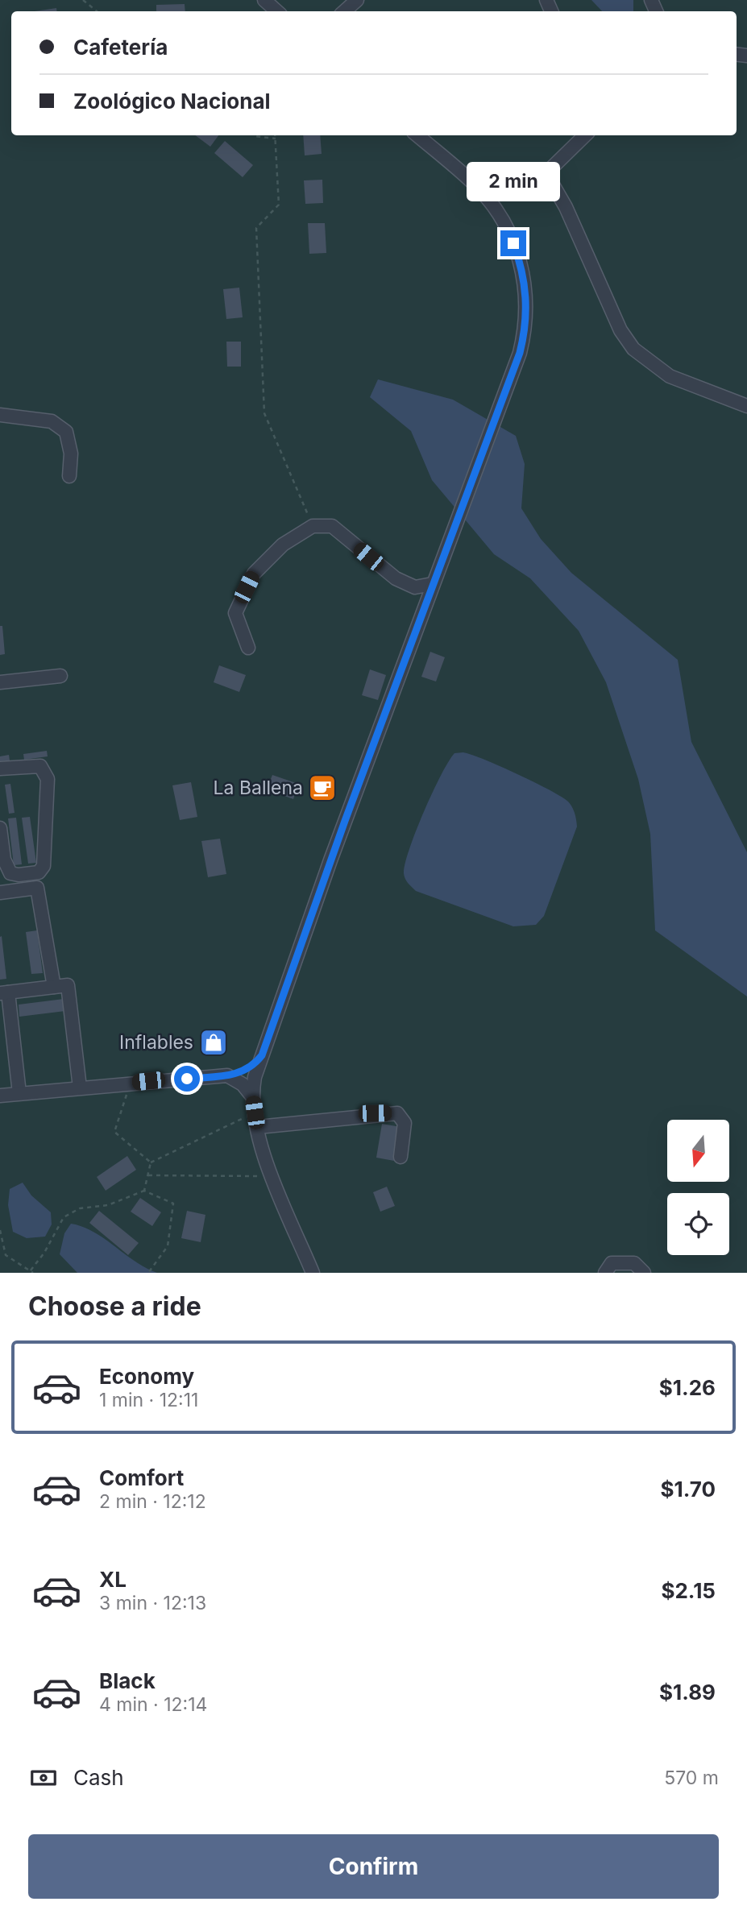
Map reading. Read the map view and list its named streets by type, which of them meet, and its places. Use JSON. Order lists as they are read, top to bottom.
{
  "places": {
    "cafe": ["La Ballena"],
    "shop": ["Inflables"]
  },
  "north": "bottom",
  "page": {
    "banner": ["Cafetería", "Zoológico Nacional"],
    "bubble": "2 min",
    "heading": "Choose a ride",
    "list": [
      {
        "name": "Economy",
        "note": "1 min · 12:11",
        "value": "$1.26"
      },
      {
        "name": "Comfort",
        "note": "2 min · 12:12",
        "value": "$1.70"
      },
      {
        "name": "XL",
        "note": "3 min · 12:13",
        "value": "$2.15"
      },
      {
        "name": "Black",
        "note": "4 min · 12:14",
        "value": "$1.89"
      }
    ],
    "pay": ["Cash", "570 m"],
    "buttons": "Confirm"
  }
}
